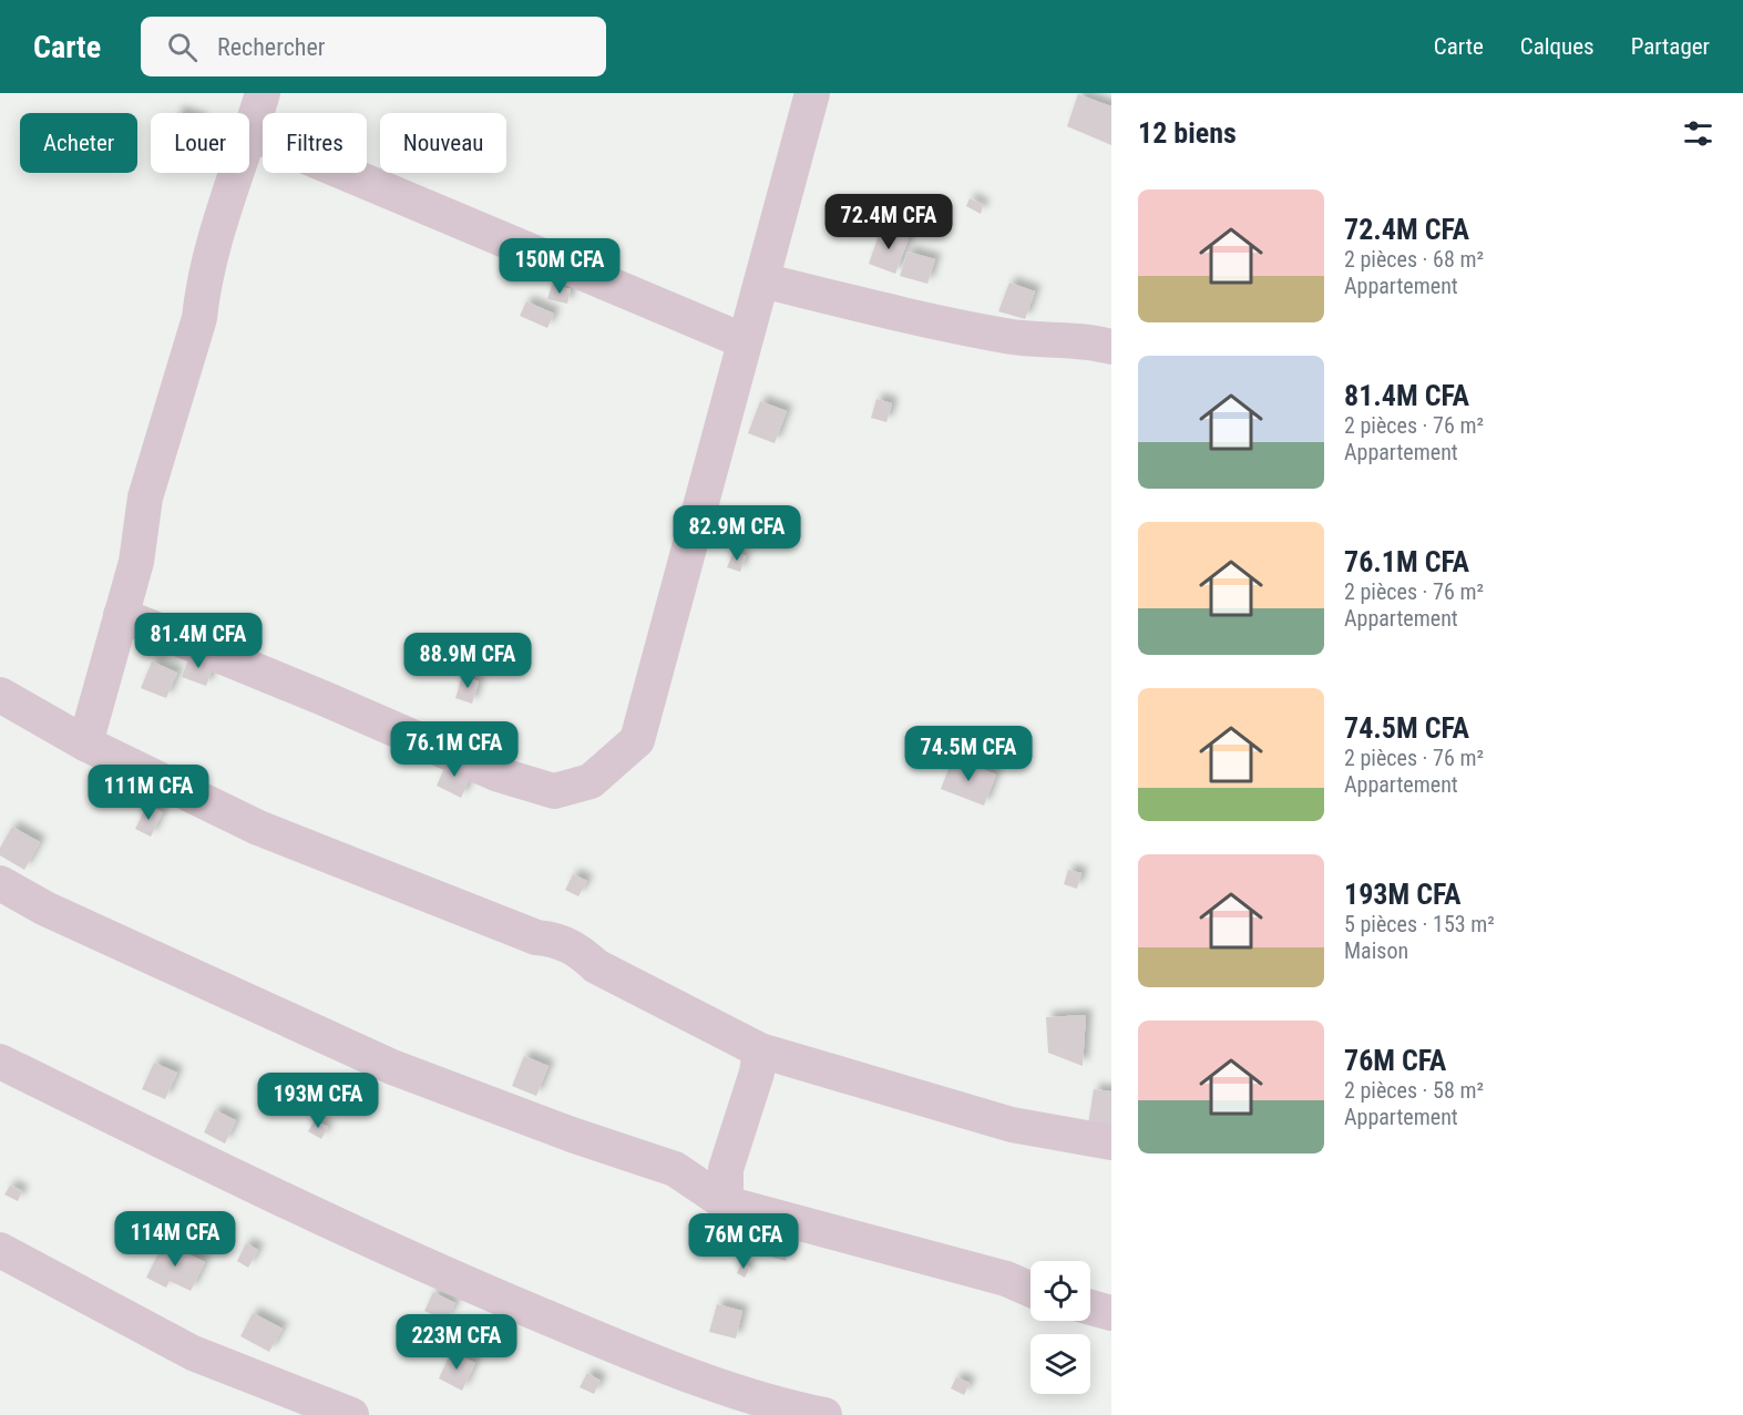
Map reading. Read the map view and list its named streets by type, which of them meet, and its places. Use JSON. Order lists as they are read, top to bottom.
{
  "page": {
    "header": "Carte",
    "search": "Rechercher",
    "nav": ["Carte", "Calques", "Partager"],
    "heading": "12 biens",
    "chip": [
      "Acheter",
      "Louer",
      "Filtres",
      "Nouveau"
    ],
    "list": [
      {
        "name": "72.4M CFA",
        "note": "2 pièces · 68 m² · Appartement"
      },
      {
        "name": "81.4M CFA",
        "note": "2 pièces · 76 m² · Appartement"
      },
      {
        "name": "76.1M CFA",
        "note": "2 pièces · 76 m² · Appartement"
      },
      {
        "name": "74.5M CFA",
        "note": "2 pièces · 76 m² · Appartement"
      },
      {
        "name": "193M CFA",
        "note": "5 pièces · 153 m² · Maison"
      },
      {
        "name": "76M CFA",
        "note": "2 pièces · 58 m² · Appartement"
      }
    ],
    "price": [
      "72.4M CFA",
      "150M CFA",
      "82.9M CFA",
      "81.4M CFA",
      "88.9M CFA",
      "76.1M CFA",
      "74.5M CFA",
      "111M CFA",
      "193M CFA",
      "114M CFA",
      "76M CFA",
      "223M CFA"
    ]
  }
}
